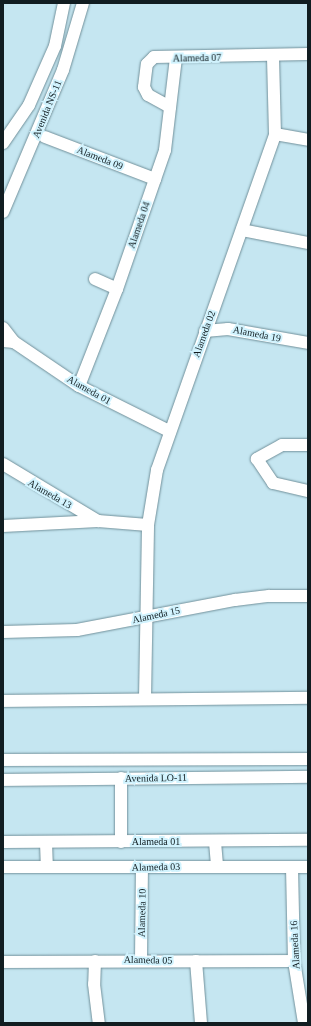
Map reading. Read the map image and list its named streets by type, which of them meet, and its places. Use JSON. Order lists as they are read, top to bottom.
{
  "streets": {
    "street": [
      "Alameda 07",
      "Avenida NS-11",
      "Alameda 09",
      "Alameda 04",
      "Alameda 02",
      "Alameda 19",
      "Alameda 01",
      "Alameda 13",
      "Alameda 15",
      "Avenida LO-11",
      "Alameda 03",
      "Alameda 10",
      "Alameda 16",
      "Alameda 05"
    ]
  },
  "crossings": [
    ["Alameda 07", "Alameda 04"],
    ["Alameda 07", "Alameda 02"],
    ["Alameda 09", "Alameda 04"],
    ["Alameda 04", "Alameda 01"],
    ["Alameda 02", "Alameda 19"],
    ["Alameda 02", "Alameda 01"],
    ["Alameda 02", "Alameda 13"],
    ["Alameda 02", "Alameda 15"],
    ["Alameda 03", "Alameda 10"],
    ["Alameda 03", "Alameda 16"],
    ["Alameda 10", "Alameda 05"],
    ["Alameda 16", "Alameda 05"]
  ]
}
